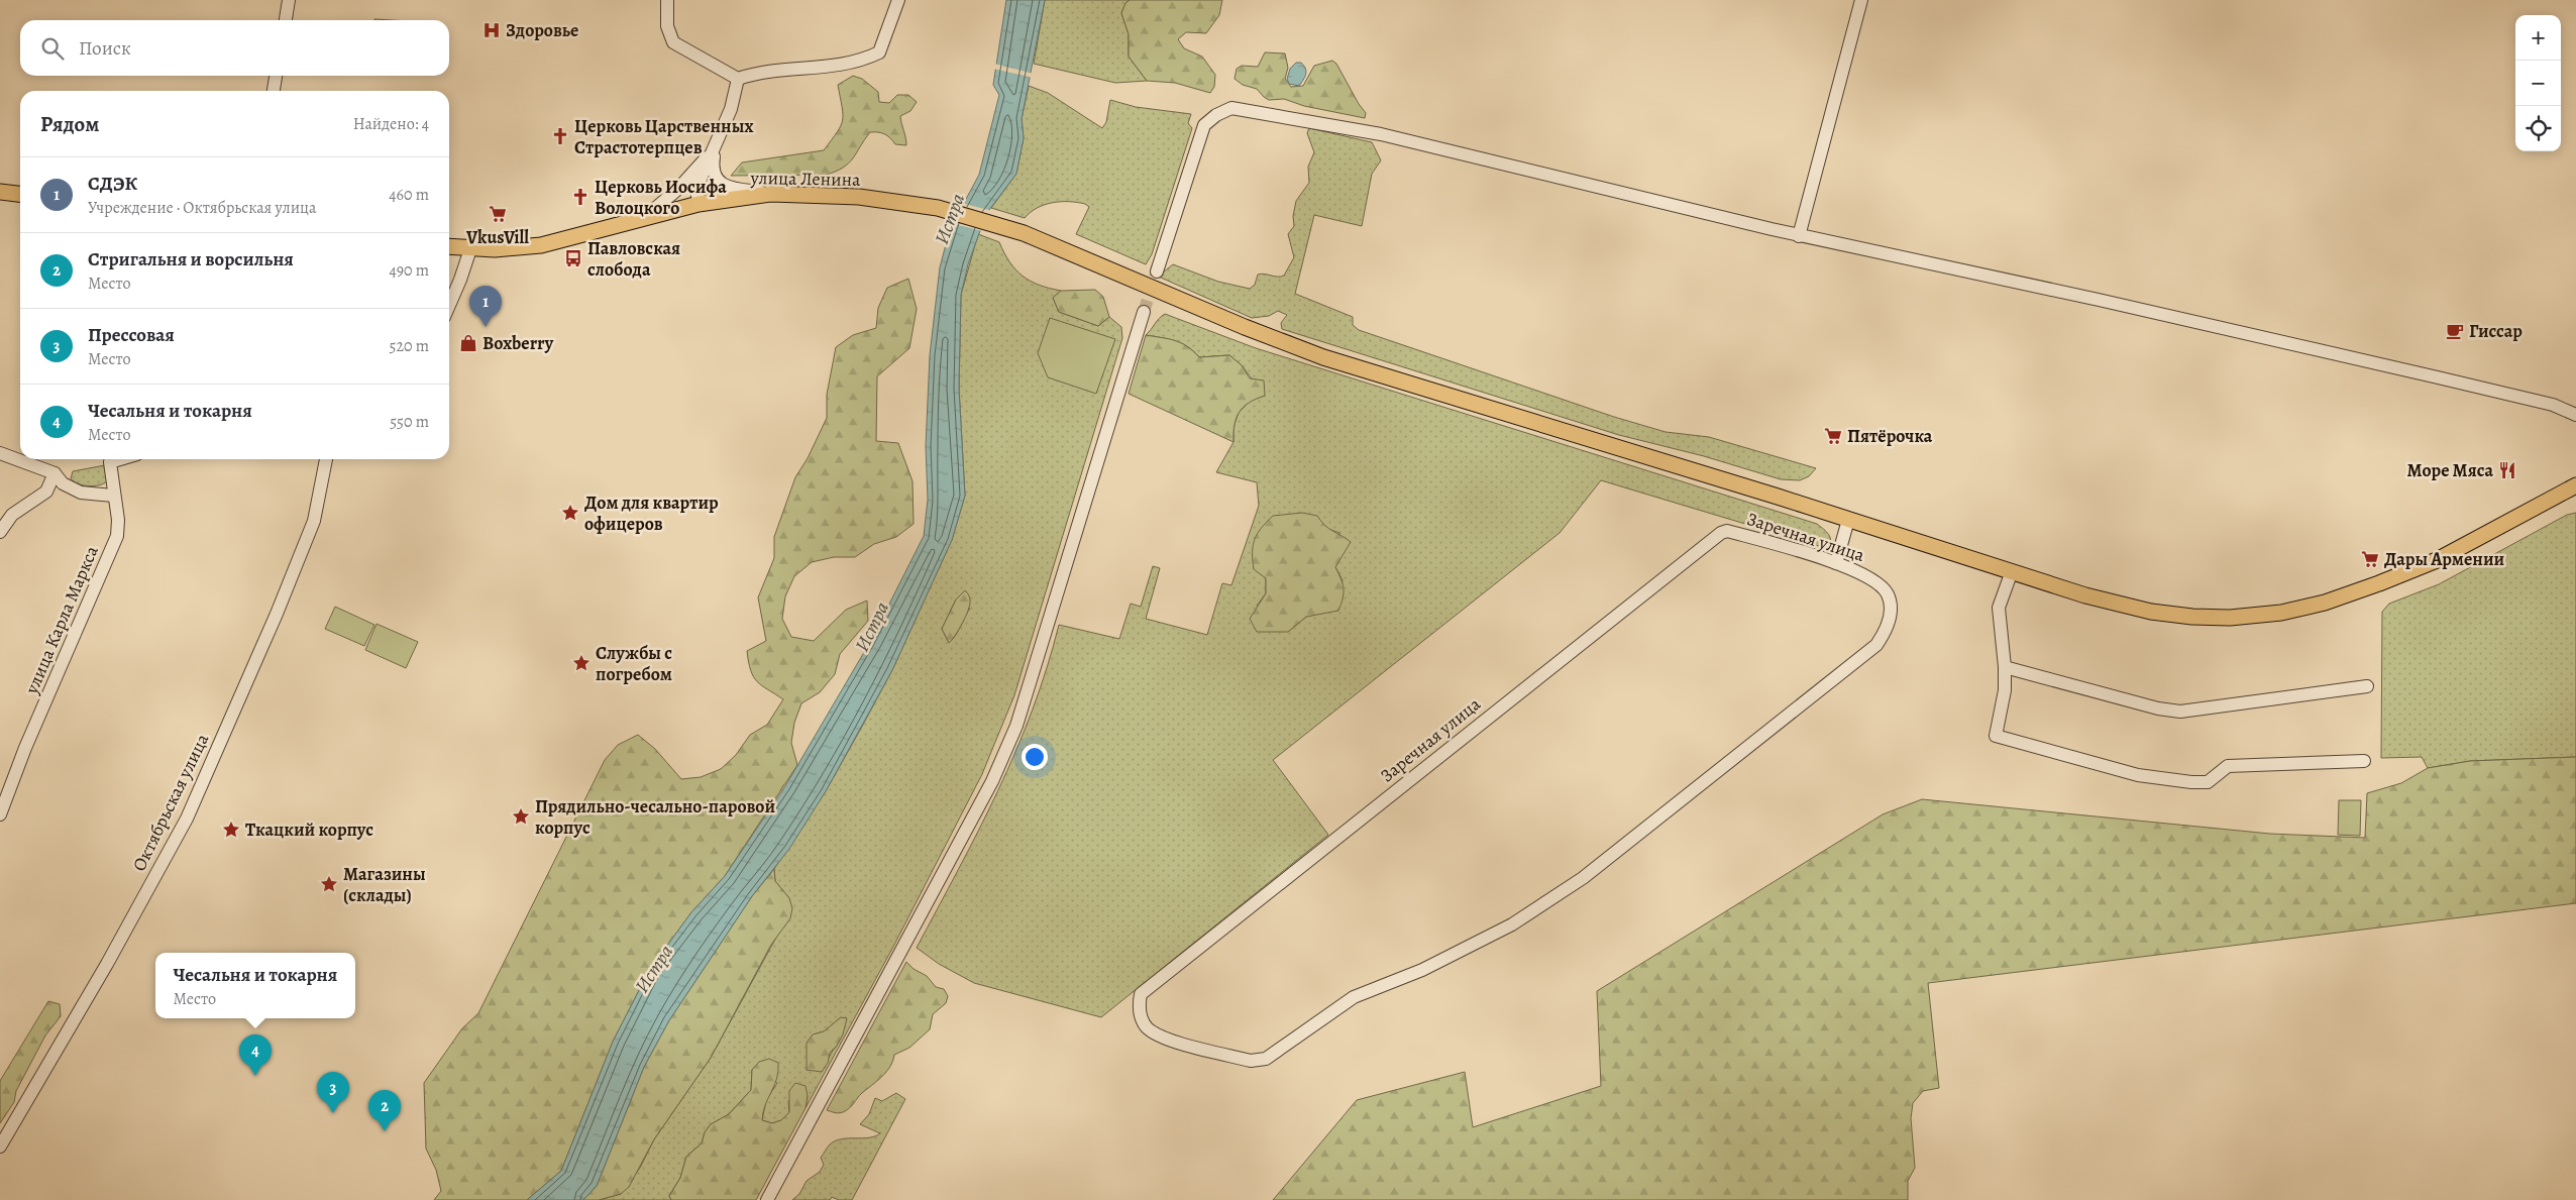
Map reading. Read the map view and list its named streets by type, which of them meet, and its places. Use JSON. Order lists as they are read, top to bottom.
{
  "streets": {
    "main road": ["улица Ленина"],
    "street": ["Заречная улица", "улица Карла Маркса", "Октябрьская улица"]
  },
  "water": ["Истра"],
  "places": {
    "hospital": ["Здоровье"],
    "church": ["Церковь Царственных Страстотерпцев", "Церковь Иосифа Волоцкого"],
    "supermarket": ["VkusVill", "Пятёрочка", "Дары Армении"],
    "bus stop": ["Павловская слобода"],
    "cafe": ["Гиссар"],
    "shop": ["Boxberry"],
    "restaurant": ["Море Мяса"],
    "place": [
      "Дом для квартир офицеров",
      "Службы с погребом",
      "Прядильно-чесально-паровой корпус",
      "Ткацкий корпус",
      "Магазины (склады)"
    ]
  },
  "page": {
    "map_buttons": ["+", "−"],
    "search": "Поиск",
    "heading": ["Рядом", "Найдено: 4"],
    "list": [
      {
        "mark": "1",
        "name": "СДЭК",
        "note": "Учреждение · Октябрьская улица",
        "value": "460 m"
      },
      {
        "mark": "2",
        "name": "Стригальня и ворсильня",
        "note": "Место",
        "value": "490 m"
      },
      {
        "mark": "3",
        "name": "Прессовая",
        "note": "Место",
        "value": "520 m"
      },
      {
        "mark": "4",
        "name": "Чесальня и токарня",
        "note": "Место",
        "value": "550 m"
      }
    ],
    "pins": [
      "1",
      "4",
      "3",
      "2"
    ],
    "popup": ["Чесальня и токарня", "Место"]
  }
}
